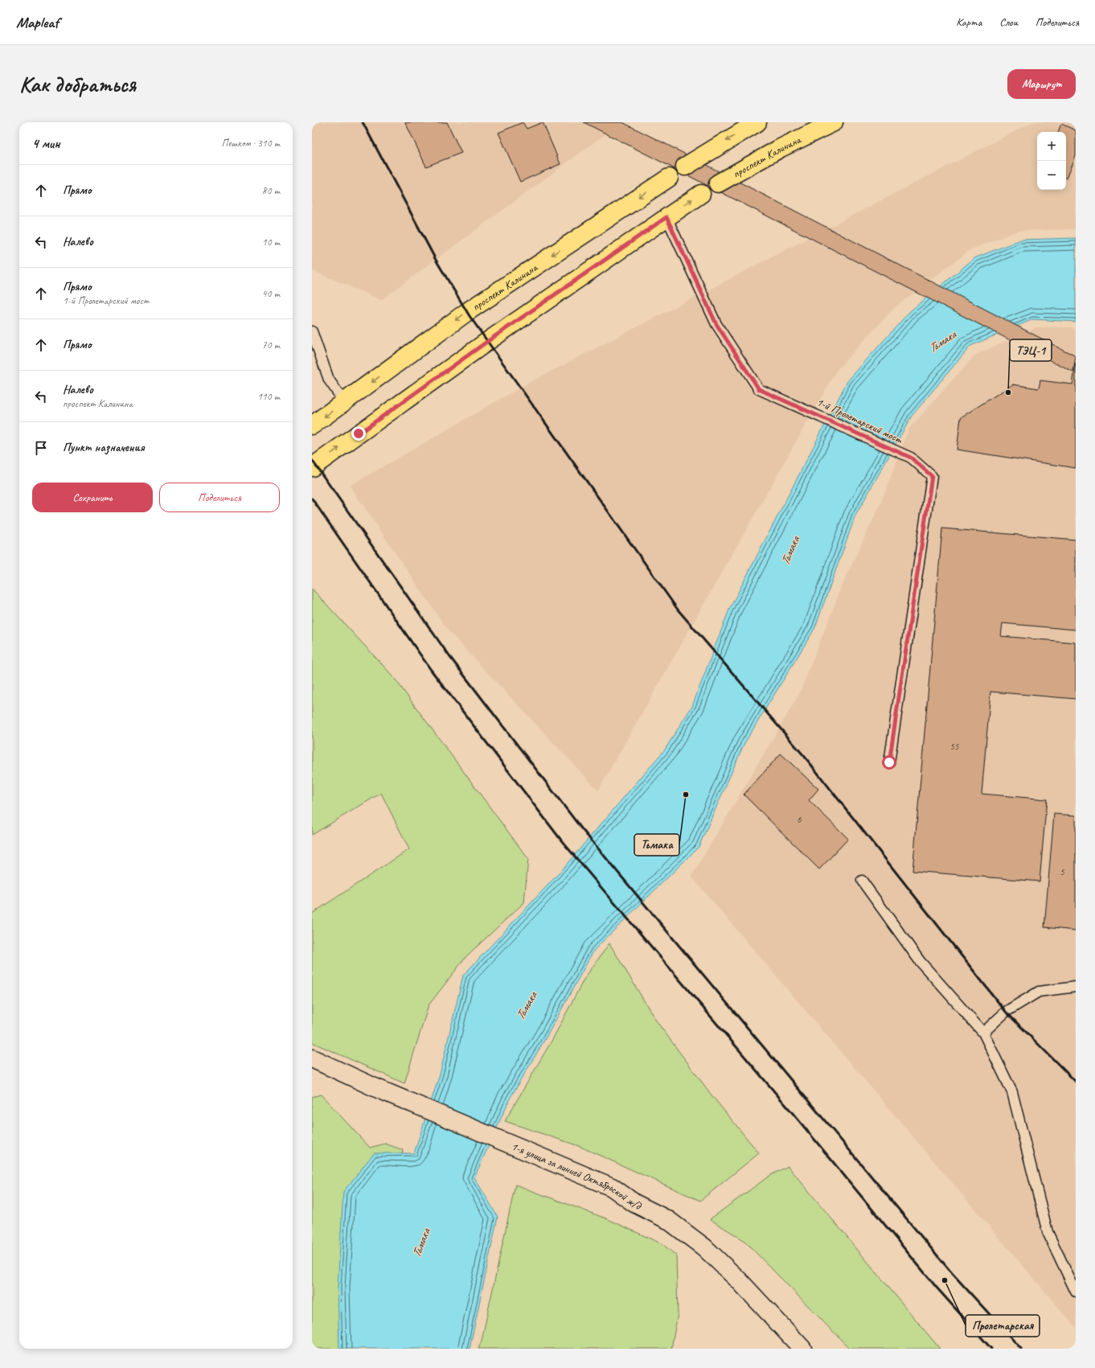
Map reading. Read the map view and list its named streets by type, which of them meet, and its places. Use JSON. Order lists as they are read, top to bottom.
{
  "streets": {
    "main road": ["проспект Калинина", "1-я улица за линией Октябрьской ж/д"],
    "lane": ["1-й Пролетарский мост"]
  },
  "water": ["Тьмака"],
  "places": ["ТЭЦ-1", "Тьмака", "Пролетарская"],
  "house_numbers": ["55", "6", "5"],
  "page": {
    "header": "Mapleaf",
    "nav": ["Карта", "Слои", "Поделиться"],
    "buttons": [
      "Маршрут",
      ["Сохранить", "Поделиться"]
    ],
    "title": "Как добраться",
    "heading": ["4 мин", "Пешком · 310 m"],
    "map_buttons": ["+", "−"],
    "list": [
      ["Прямо", "80 m"],
      ["Налево", "10 m"],
      ["Прямо", "1-й Пролетарский мост", "40 m"],
      ["Прямо", "70 m"],
      ["Налево", "проспект Калинина", "110 m"],
      "Пункт назначения"
    ]
  }
}
